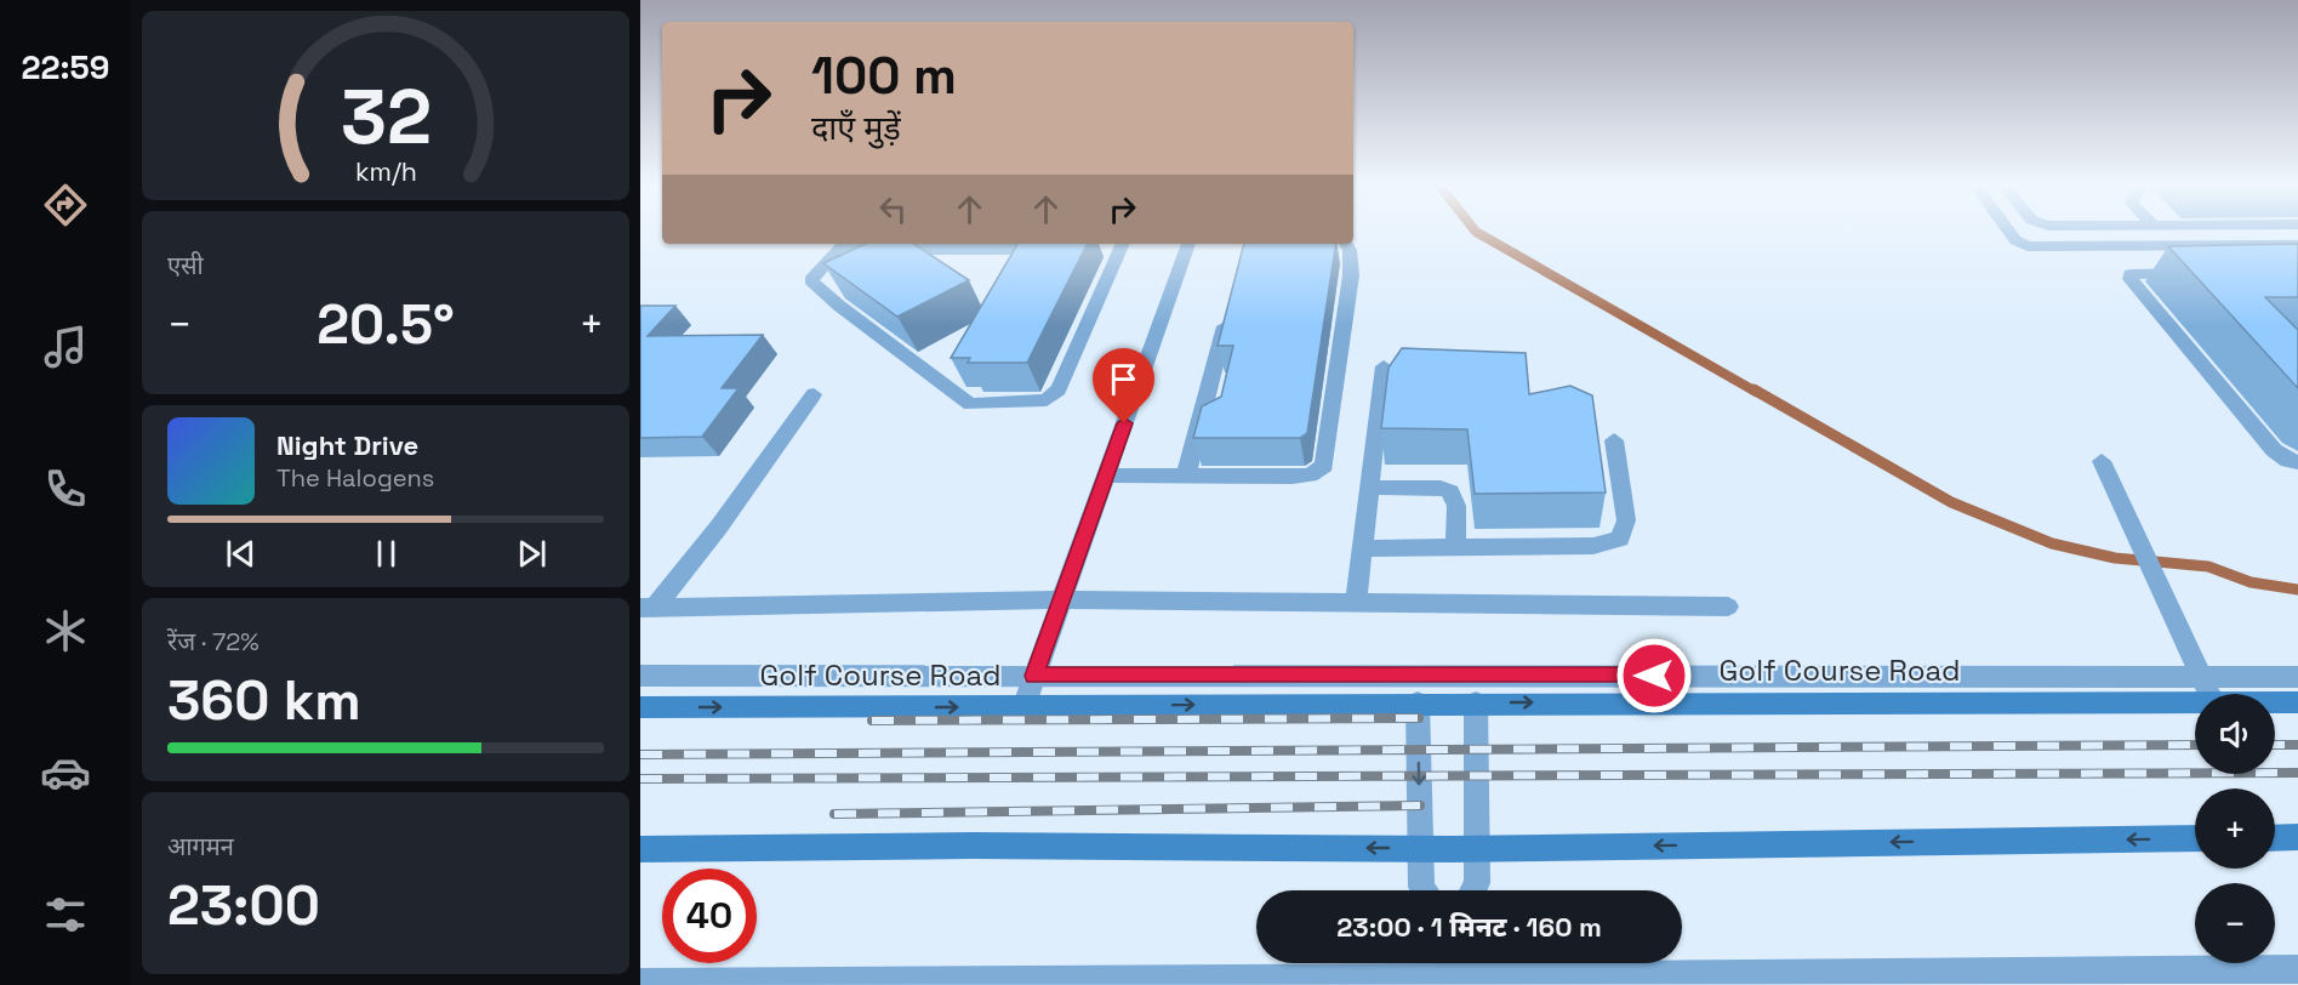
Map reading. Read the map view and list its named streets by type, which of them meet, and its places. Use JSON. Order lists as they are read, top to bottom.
{
  "streets": {
    "main road": ["Golf Course Road"]
  },
  "page": {
    "tabs": "22:59",
    "turn": ["100 m", "दाएँ मुड़ें"],
    "tile": [
      "एसी",
      ["रेंज · 72%", "360 km"],
      ["आगमन", "23:00"]
    ],
    "heat": ["−", "20.5°", "+"],
    "song": ["Night Drive", "The Halogens"],
    "map_buttons": ["+", "−"],
    "limit": "40",
    "trip": "23:00 · 1 मिनट · 160 m",
    "gauge": ["32", "km/h"]
  }
}
